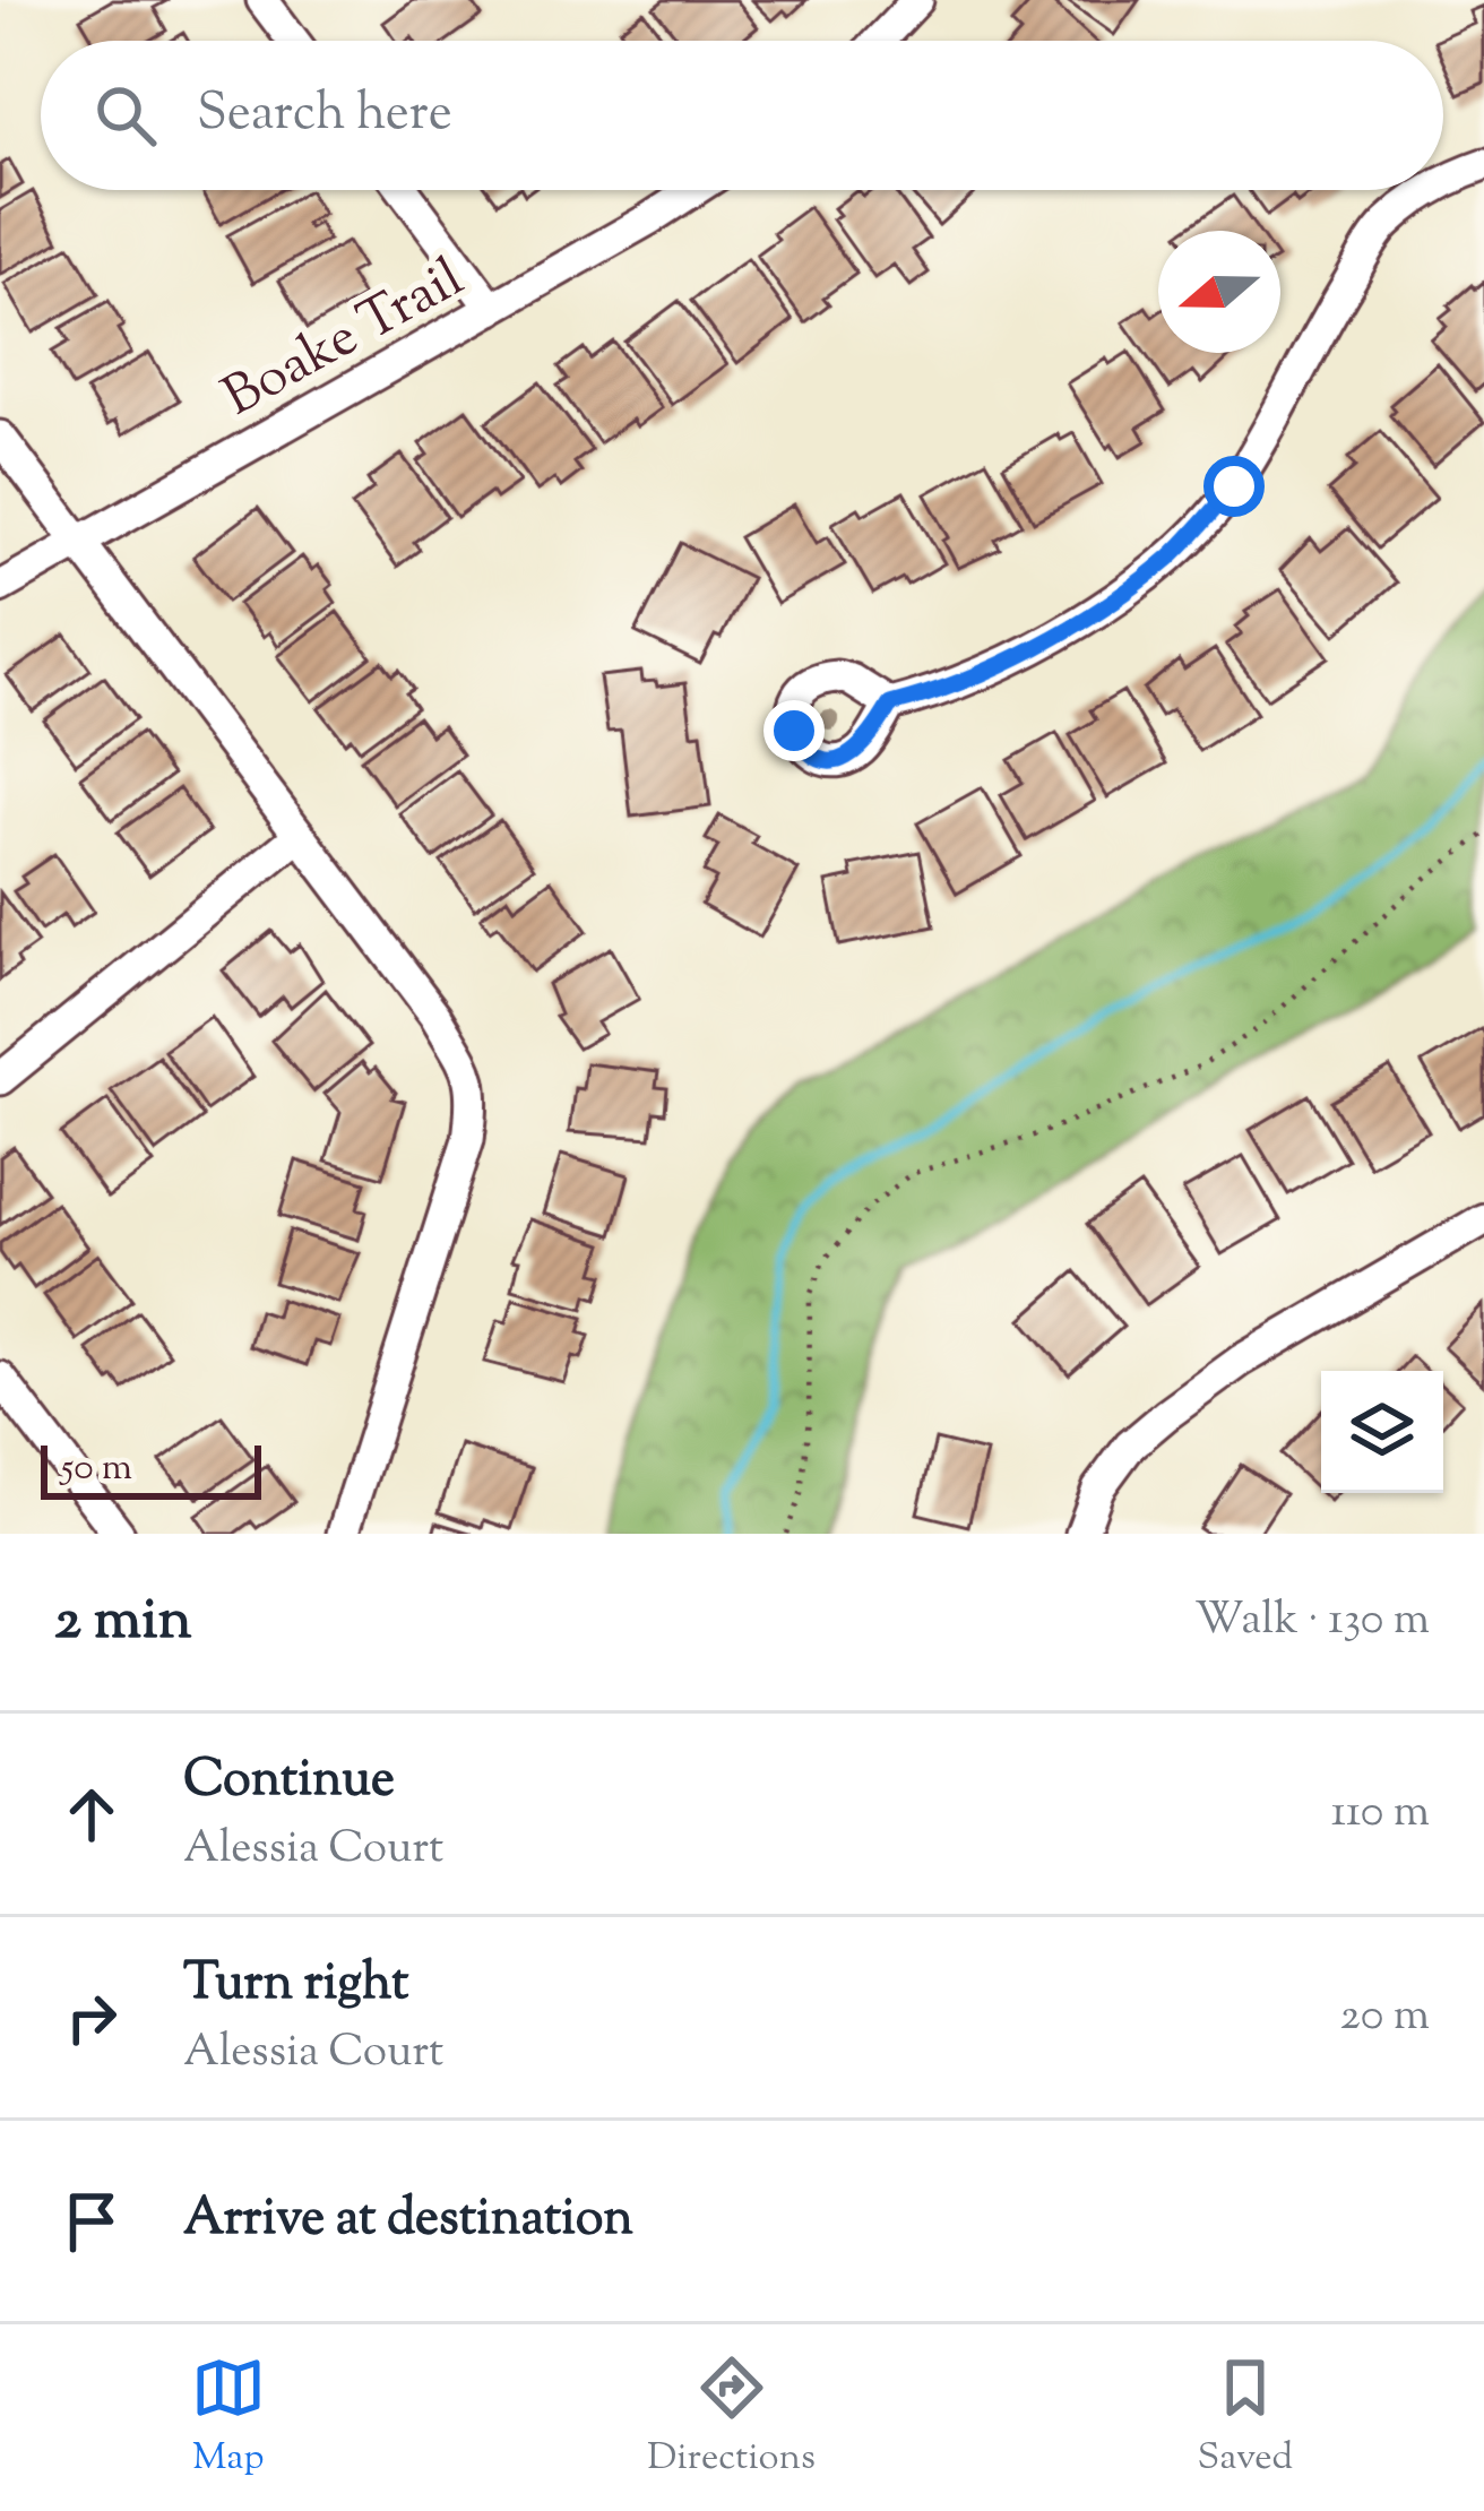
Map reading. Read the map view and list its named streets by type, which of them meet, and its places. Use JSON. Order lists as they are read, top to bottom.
{
  "streets": {
    "street": ["Boake Trail"]
  },
  "scale_bar": "50 m",
  "north": "left",
  "page": {
    "search": "Search here",
    "scale": "50 m",
    "heading": ["2 min", "Walk · 130 m"],
    "list": [
      ["Continue", "Alessia Court", "110 m"],
      ["Turn right", "Alessia Court", "20 m"],
      "Arrive at destination"
    ],
    "nav": ["Map", "Directions", "Saved"]
  }
}
